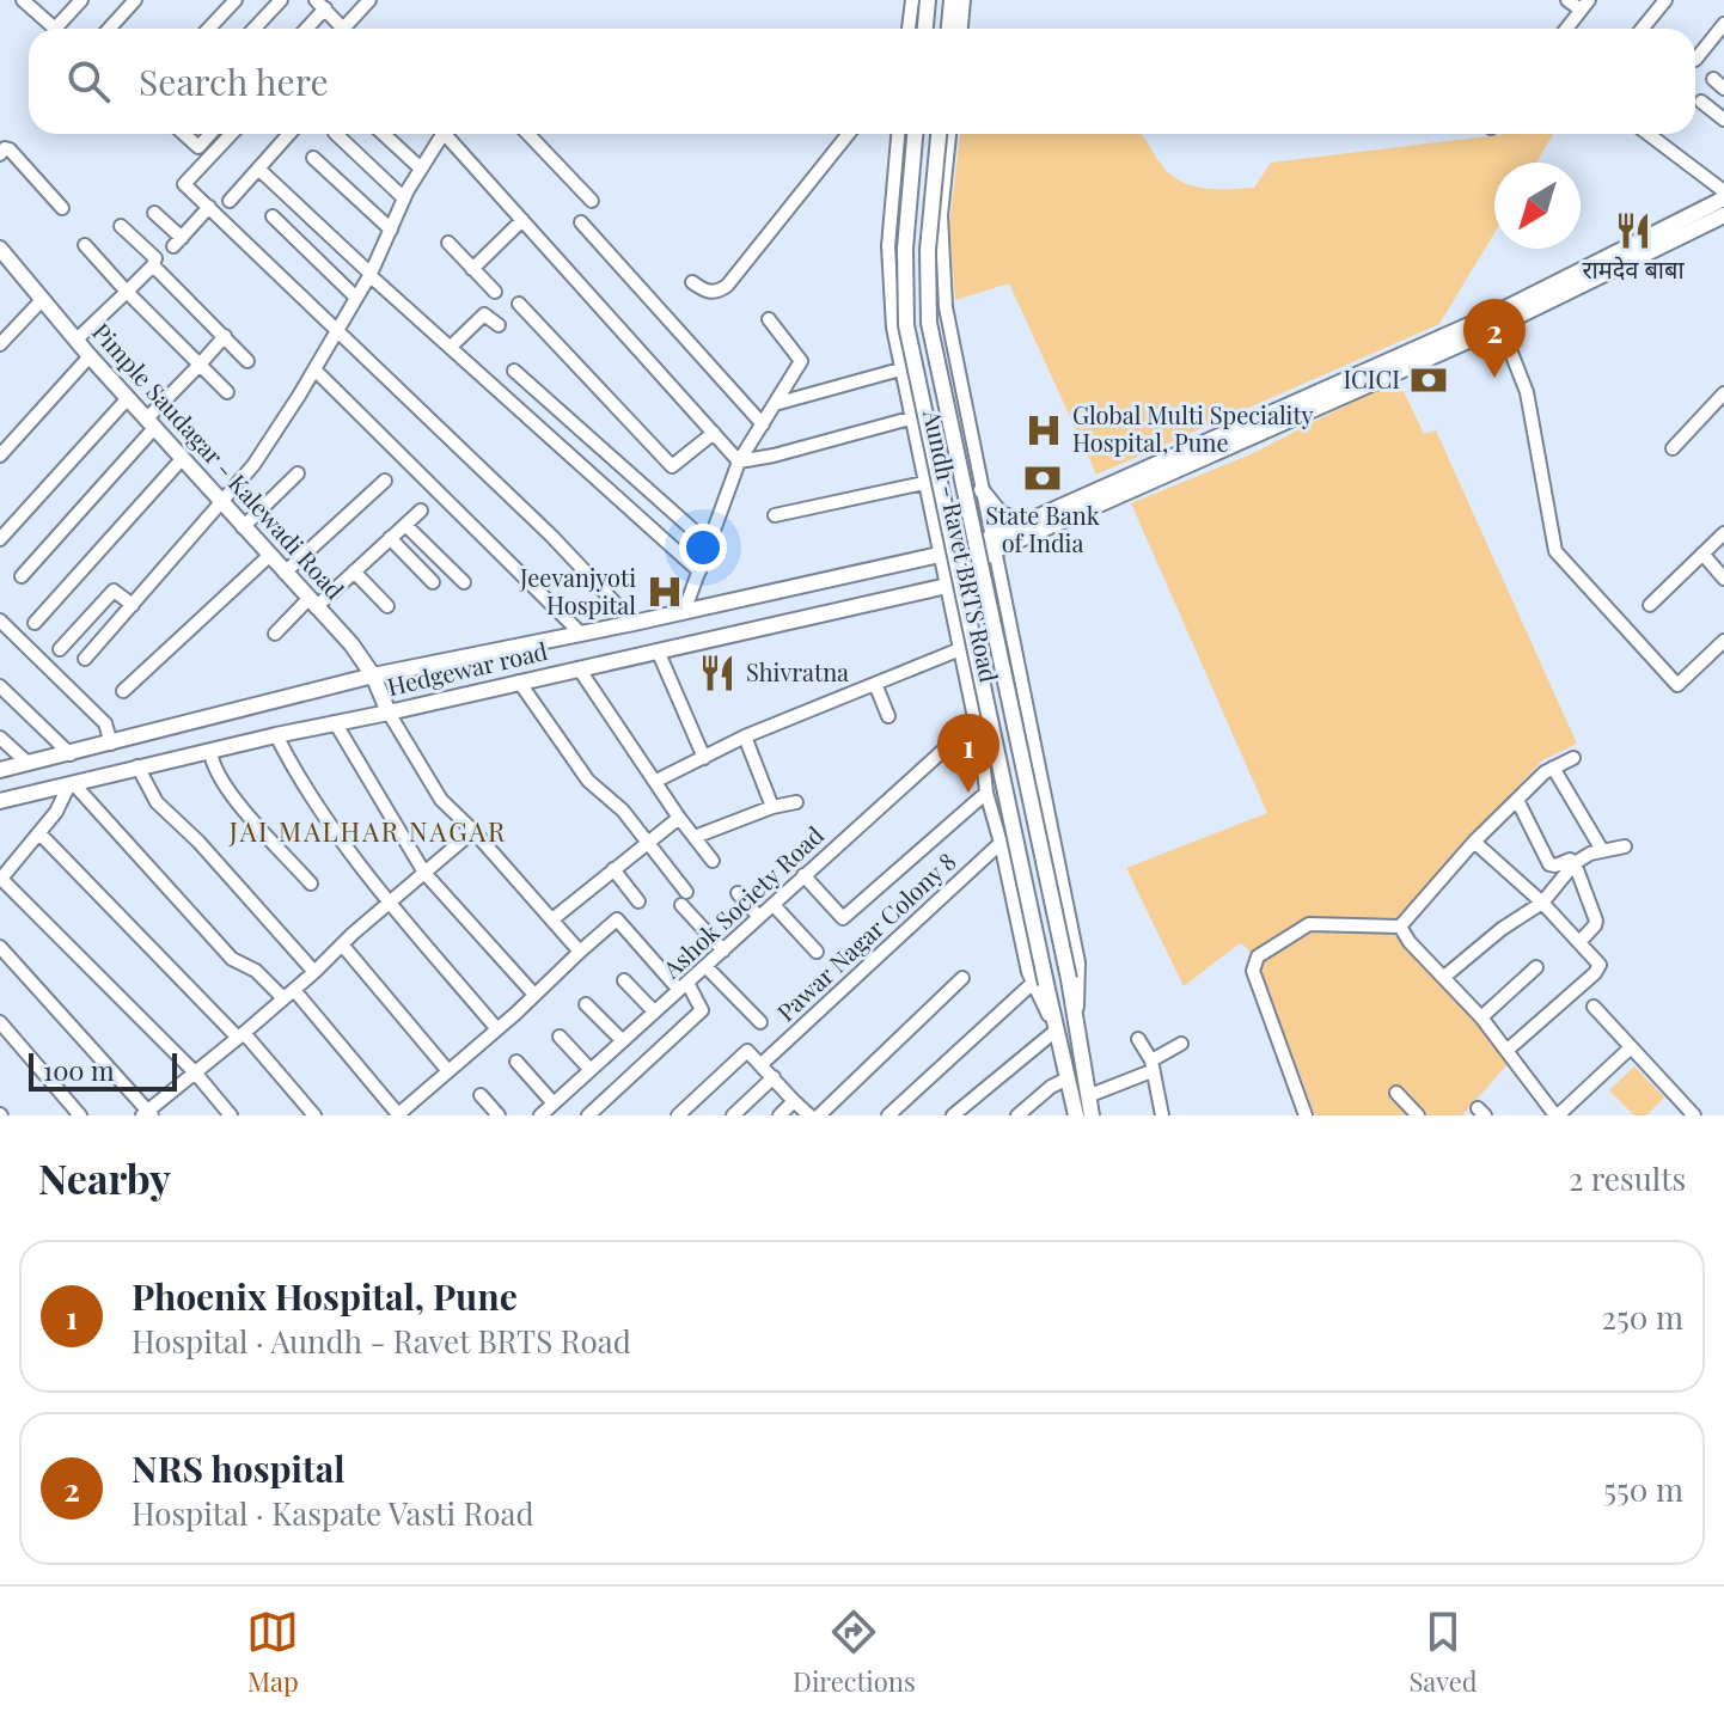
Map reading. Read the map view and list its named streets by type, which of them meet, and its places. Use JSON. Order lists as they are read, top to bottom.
{
  "streets": {
    "main road": ["Pimple Saudagar - Kalewadi Road", "Hedgewar road"],
    "street": ["Aundh - Ravet BRTS Road", "Ashok Society Road", "Pawar Nagar Colony 8"]
  },
  "crossings": [
    ["Pimple Saudagar - Kalewadi Road", "Hedgewar road"],
    ["Aundh - Ravet BRTS Road", "Hedgewar road"],
    ["Aundh - Ravet BRTS Road", "Ashok Society Road"],
    ["Aundh - Ravet BRTS Road", "Pawar Nagar Colony 8"]
  ],
  "districts": ["JAI MALHAR NAGAR"],
  "places": {
    "restaurant": ["रामदेव बाबा", "Shivratna"],
    "bank": ["ICICI", "State Bank of India"],
    "hospital": ["Global Multi Speciality Hospital, Pune", "Jeevanjyoti Hospital"]
  },
  "scale_bar": "100 m",
  "north": "bottom left",
  "page": {
    "search": "Search here",
    "pins": ["2", "1"],
    "scale": "100 m",
    "heading": ["Nearby", "2 results"],
    "list": [
      {
        "mark": "1",
        "name": "Phoenix Hospital, Pune",
        "note": "Hospital · Aundh - Ravet BRTS Road",
        "value": "250 m"
      },
      {
        "mark": "2",
        "name": "NRS hospital",
        "note": "Hospital · Kaspate Vasti Road",
        "value": "550 m"
      }
    ],
    "nav": ["Map", "Directions", "Saved"]
  }
}
